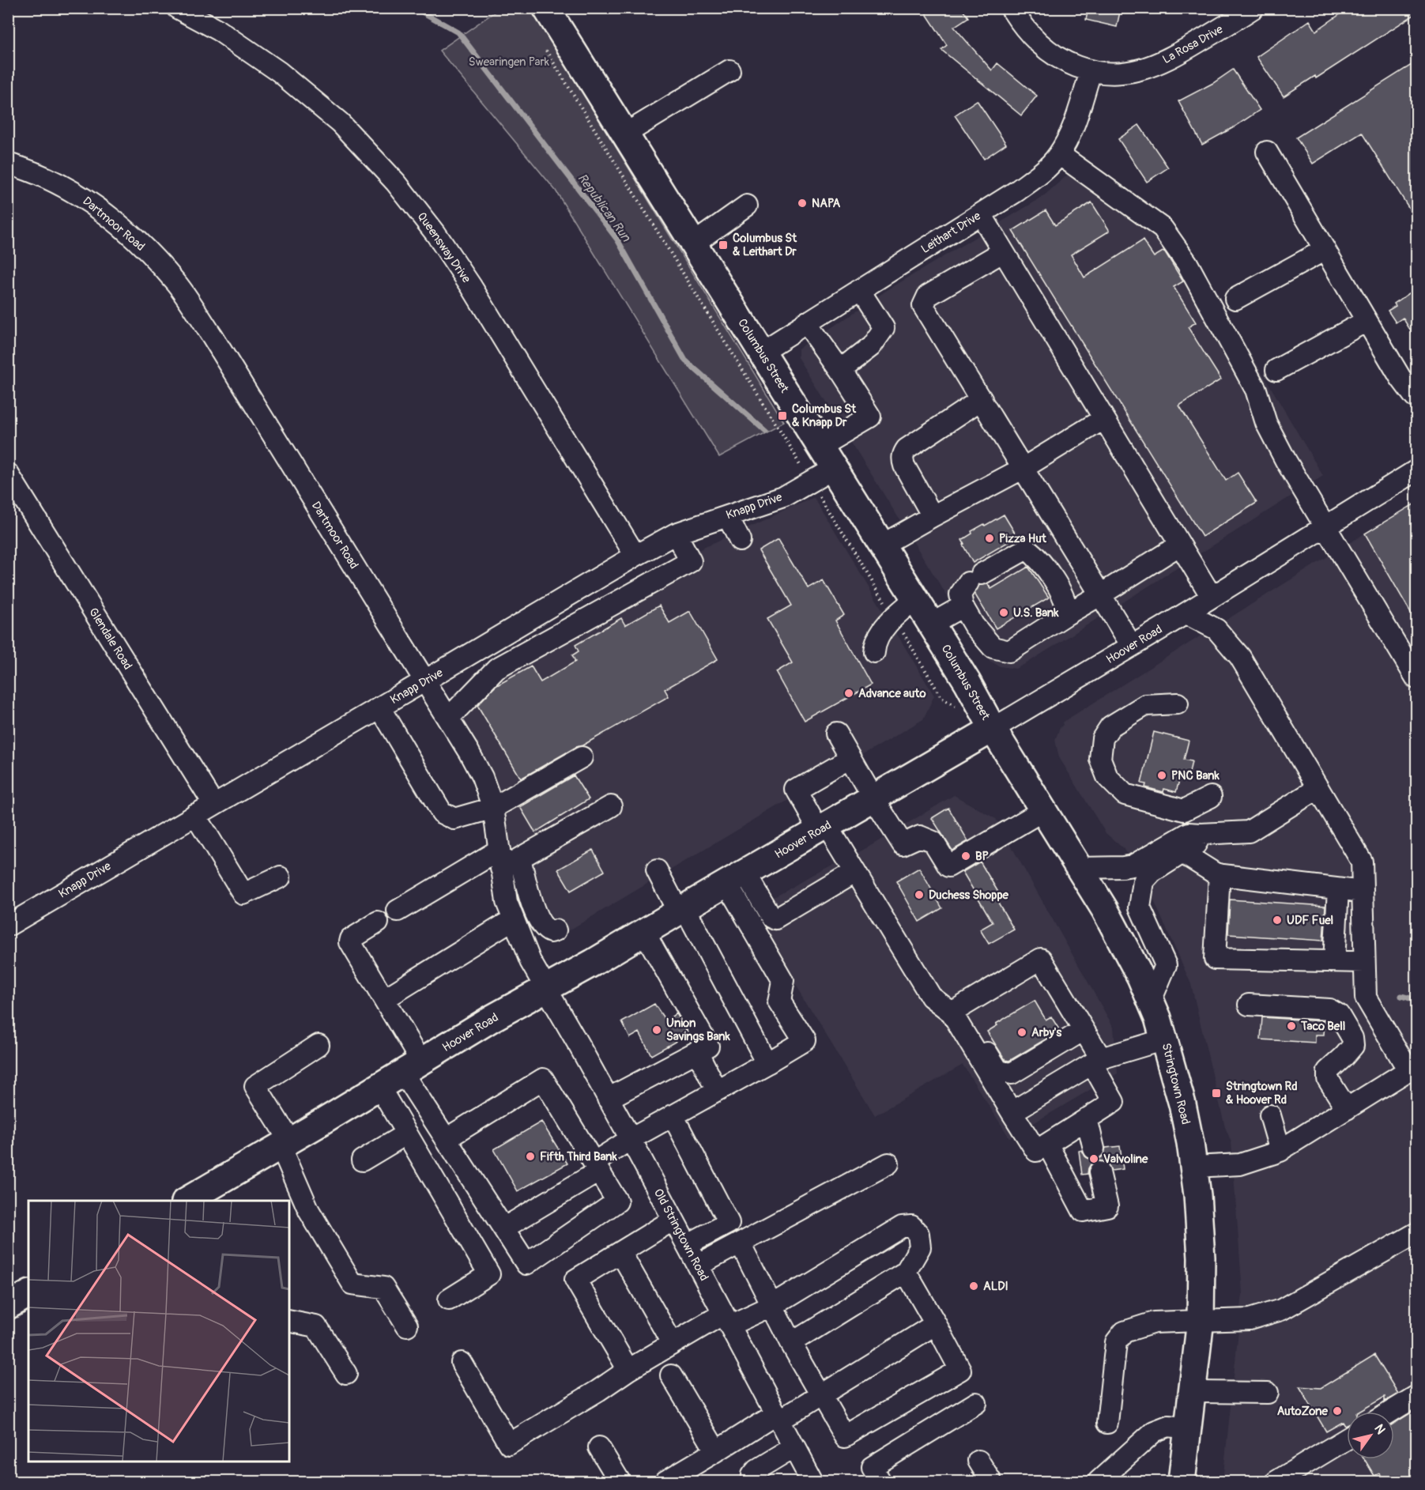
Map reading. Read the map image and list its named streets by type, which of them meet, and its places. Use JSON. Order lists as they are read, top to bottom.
{
  "streets": {
    "main road": ["Columbus Street", "Hoover Road", "Stringtown Road"],
    "street": [
      "La Rosa Drive",
      "Dartmoor Road",
      "Leithart Drive",
      "Queensway Drive",
      "Knapp Drive",
      "Glendale Road",
      "Old Stringtown Road"
    ]
  },
  "crossings": [
    ["La Rosa Drive", "Leithart Drive"],
    ["Dartmoor Road", "Knapp Drive"],
    ["Dartmoor Road", "Hoover Road"],
    ["Dartmoor Road", "Old Stringtown Road"],
    ["Leithart Drive", "Columbus Street"],
    ["Queensway Drive", "Knapp Drive"],
    ["Columbus Street", "Knapp Drive"],
    ["Columbus Street", "Hoover Road"],
    ["Columbus Street", "Stringtown Road"],
    ["Knapp Drive", "Glendale Road"],
    ["Hoover Road", "Stringtown Road"],
    ["Hoover Road", "Old Stringtown Road"]
  ],
  "water": ["Republican Run"],
  "parks": ["Swearingen Park"],
  "places": {
    "other": [
      "NAPA",
      "Pizza Hut",
      "U.S. Bank",
      "Advance auto",
      "PNC Bank",
      "BP",
      "Duchess Shoppe",
      "UDF Fuel",
      "Taco Bell",
      "Union Savings Bank",
      "Arby's",
      "Fifth Third Bank",
      "Valvoline",
      "ALDI",
      "AutoZone"
    ],
    "transit": ["Columbus St & Leithart Dr", "Columbus St & Knapp Dr", "Stringtown Rd & Hoover Rd"]
  },
  "north": "top right"
}
